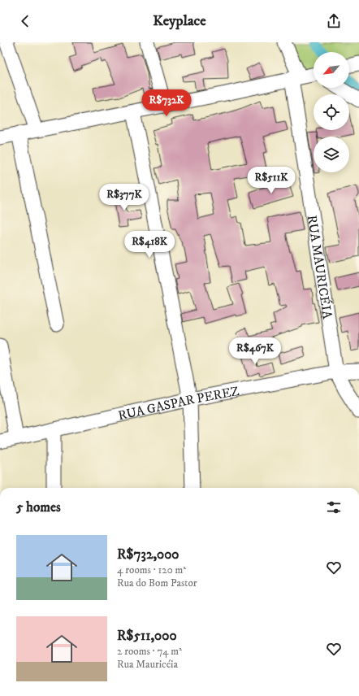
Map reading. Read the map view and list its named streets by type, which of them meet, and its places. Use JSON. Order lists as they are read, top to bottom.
{
  "streets": {
    "street": ["RUA MAURICÉIA", "RUA GASPAR PEREZ"]
  },
  "crossings": [
    ["RUA MAURICÉIA", "RUA GASPAR PEREZ"]
  ],
  "north": "bottom left",
  "page": {
    "header": "Keyplace",
    "price": [
      "R$732K",
      "R$511K",
      "R$377K",
      "R$418K",
      "R$467K"
    ],
    "heading": "5 homes",
    "list": [
      {
        "name": "R$732,000",
        "note": "4 rooms · 120 m² · Rua do Bom Pastor"
      },
      {
        "name": "R$511,000",
        "note": "2 rooms · 74 m² · Rua Mauricéia"
      }
    ]
  }
}
